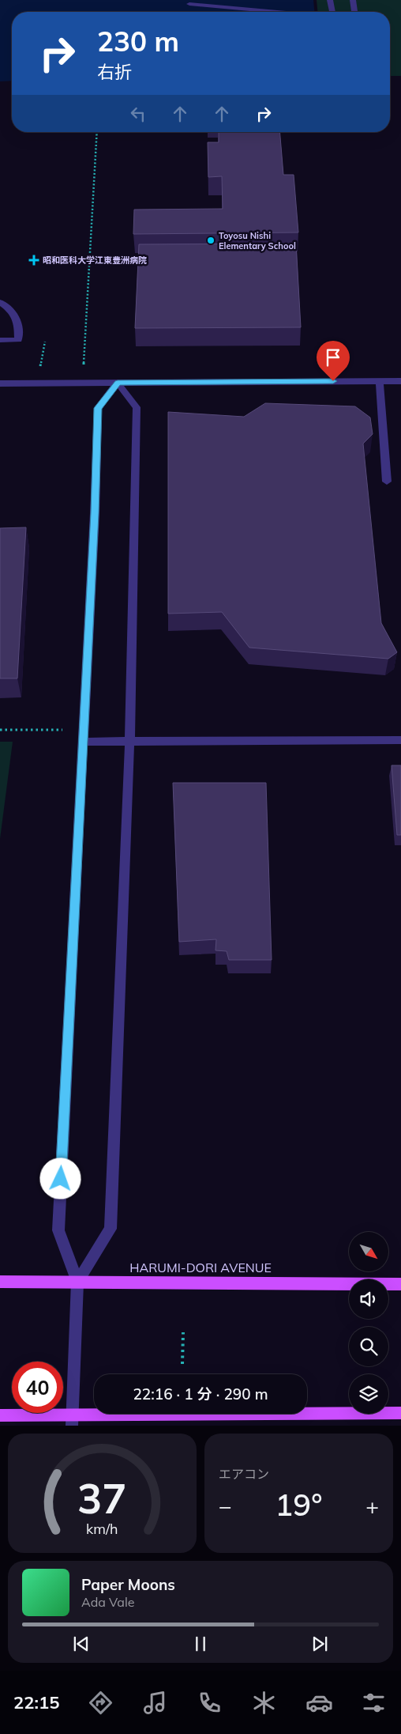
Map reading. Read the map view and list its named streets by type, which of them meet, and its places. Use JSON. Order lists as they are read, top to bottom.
{
  "streets": {
    "main road": ["HARUMI-DORI AVENUE"]
  },
  "places": {
    "other": ["Toyosu Nishi Elementary School"],
    "health": ["昭和医科大学江東豊洲病院"]
  },
  "north": "bottom right",
  "page": {
    "turn": ["230 m", "右折"],
    "limit": "40",
    "trip": "22:16 · 1 分 · 290 m",
    "tile": "エアコン",
    "heat": ["−", "19°", "+"],
    "song": ["Paper Moons", "Ada Vale"],
    "tabs": "22:15",
    "gauge": ["37", "km/h"]
  }
}
